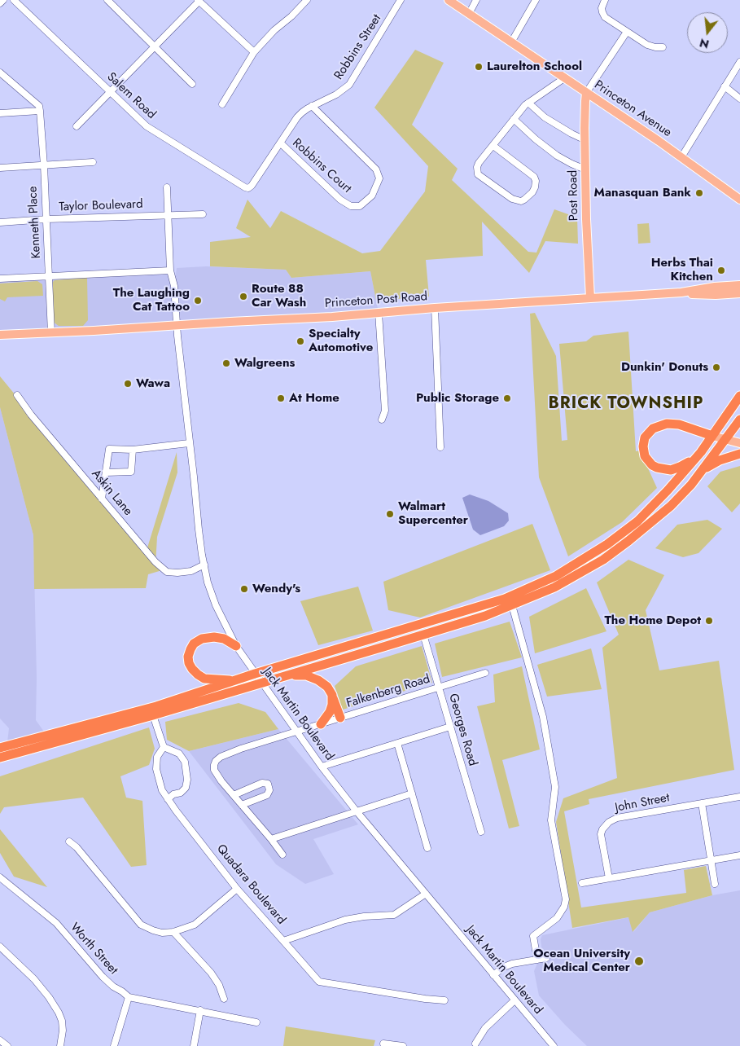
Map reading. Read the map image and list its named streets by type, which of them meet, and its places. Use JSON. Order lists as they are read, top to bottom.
{
  "streets": {
    "main road": ["Princeton Avenue", "Post Road", "Princeton Post Road"],
    "street": [
      "Robbins Street",
      "Salem Road",
      "Robbins Court",
      "Taylor Boulevard",
      "Kenneth Place",
      "Askin Lane",
      "Falkenberg Road",
      "Jack Martin Boulevard",
      "Georges Road",
      "John Street",
      "Quadara Boulevard",
      "Worth Street"
    ]
  },
  "crossings": [
    ["Robbins Street", "Salem Road"],
    ["Robbins Street", "Robbins Court"],
    ["Princeton Avenue", "Post Road"],
    ["Post Road", "Princeton Post Road"],
    ["Taylor Boulevard", "Kenneth Place"],
    ["Taylor Boulevard", "Jack Martin Boulevard"],
    ["Kenneth Place", "Princeton Post Road"],
    ["Princeton Post Road", "Jack Martin Boulevard"],
    ["Askin Lane", "Jack Martin Boulevard"],
    ["Falkenberg Road", "Jack Martin Boulevard"],
    ["Falkenberg Road", "Georges Road"],
    ["Jack Martin Boulevard", "Quadara Boulevard"]
  ],
  "districts": ["BRICK TOWNSHIP"],
  "places": [
    "Laurelton School",
    "Manasquan Bank",
    "Herbs Thai Kitchen",
    "Route 88 Car Wash",
    "The Laughing Cat Tattoo",
    "Specialty Automotive",
    "Walgreens",
    "Dunkin' Donuts",
    "Wawa",
    "At Home",
    "Public Storage",
    "Walmart Supercenter",
    "Wendy's",
    "The Home Depot",
    "Ocean University Medical Center"
  ],
  "north": "bottom"
}
